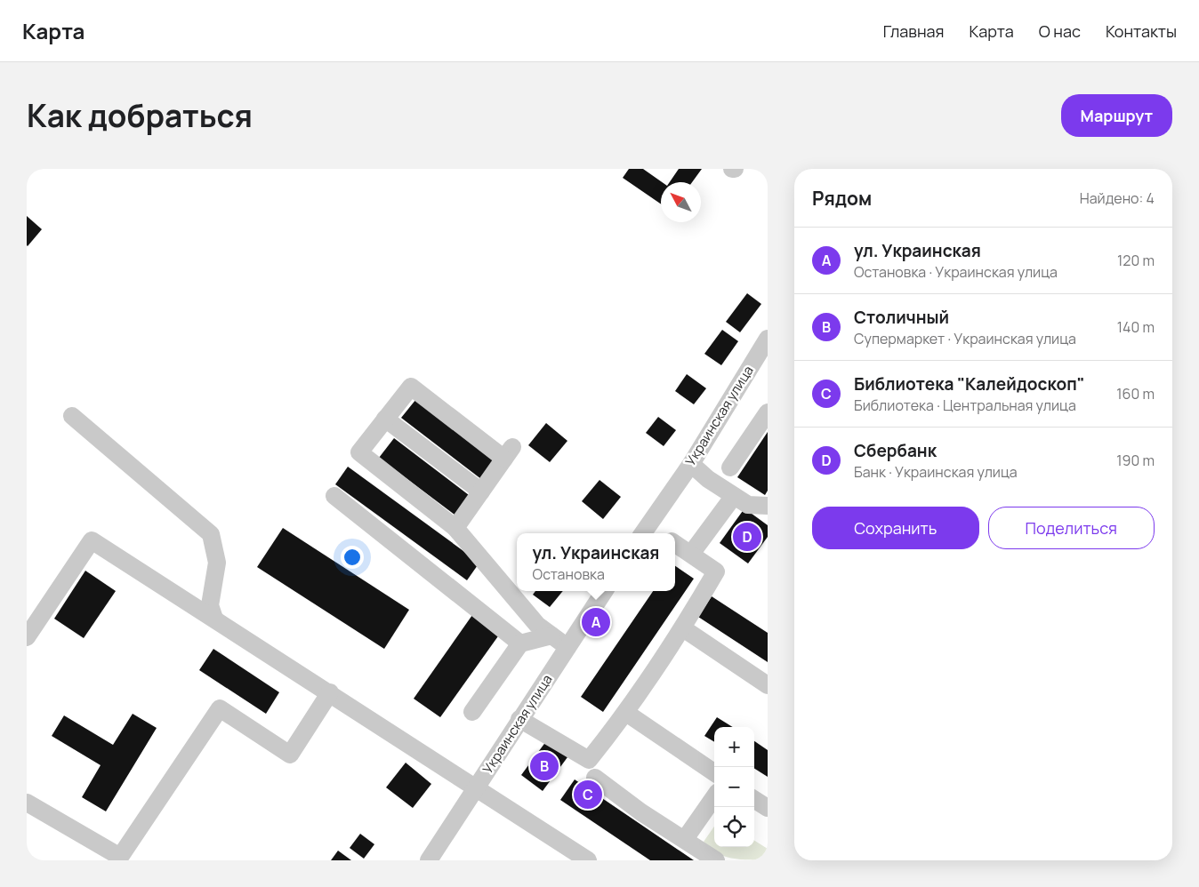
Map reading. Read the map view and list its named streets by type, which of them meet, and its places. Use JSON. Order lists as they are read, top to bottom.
{
  "streets": {
    "street": ["Украинская улица"]
  },
  "north": "top left",
  "page": {
    "header": "Карта",
    "nav": [
      "Главная",
      "Карта",
      "О нас",
      "Контакты"
    ],
    "title": "Как добраться",
    "buttons": [
      "Маршрут",
      ["Сохранить", "Поделиться"]
    ],
    "heading": ["Рядом", "Найдено: 4"],
    "list": [
      {
        "mark": "A",
        "name": "ул. Украинская",
        "note": "Остановка · Украинская улица",
        "value": "120 m"
      },
      {
        "mark": "B",
        "name": "Столичный",
        "note": "Супермаркет · Украинская улица",
        "value": "140 m"
      },
      {
        "mark": "C",
        "name": "Библиотека \"Калейдоскоп\"",
        "note": "Библиотека · Центральная улица",
        "value": "160 m"
      },
      {
        "mark": "D",
        "name": "Сбербанк",
        "note": "Банк · Украинская улица",
        "value": "190 m"
      }
    ],
    "pins": [
      "D",
      "A",
      "B",
      "C"
    ],
    "popup": ["ул. Украинская", "Остановка"],
    "map_buttons": ["+", "−"]
  }
}
